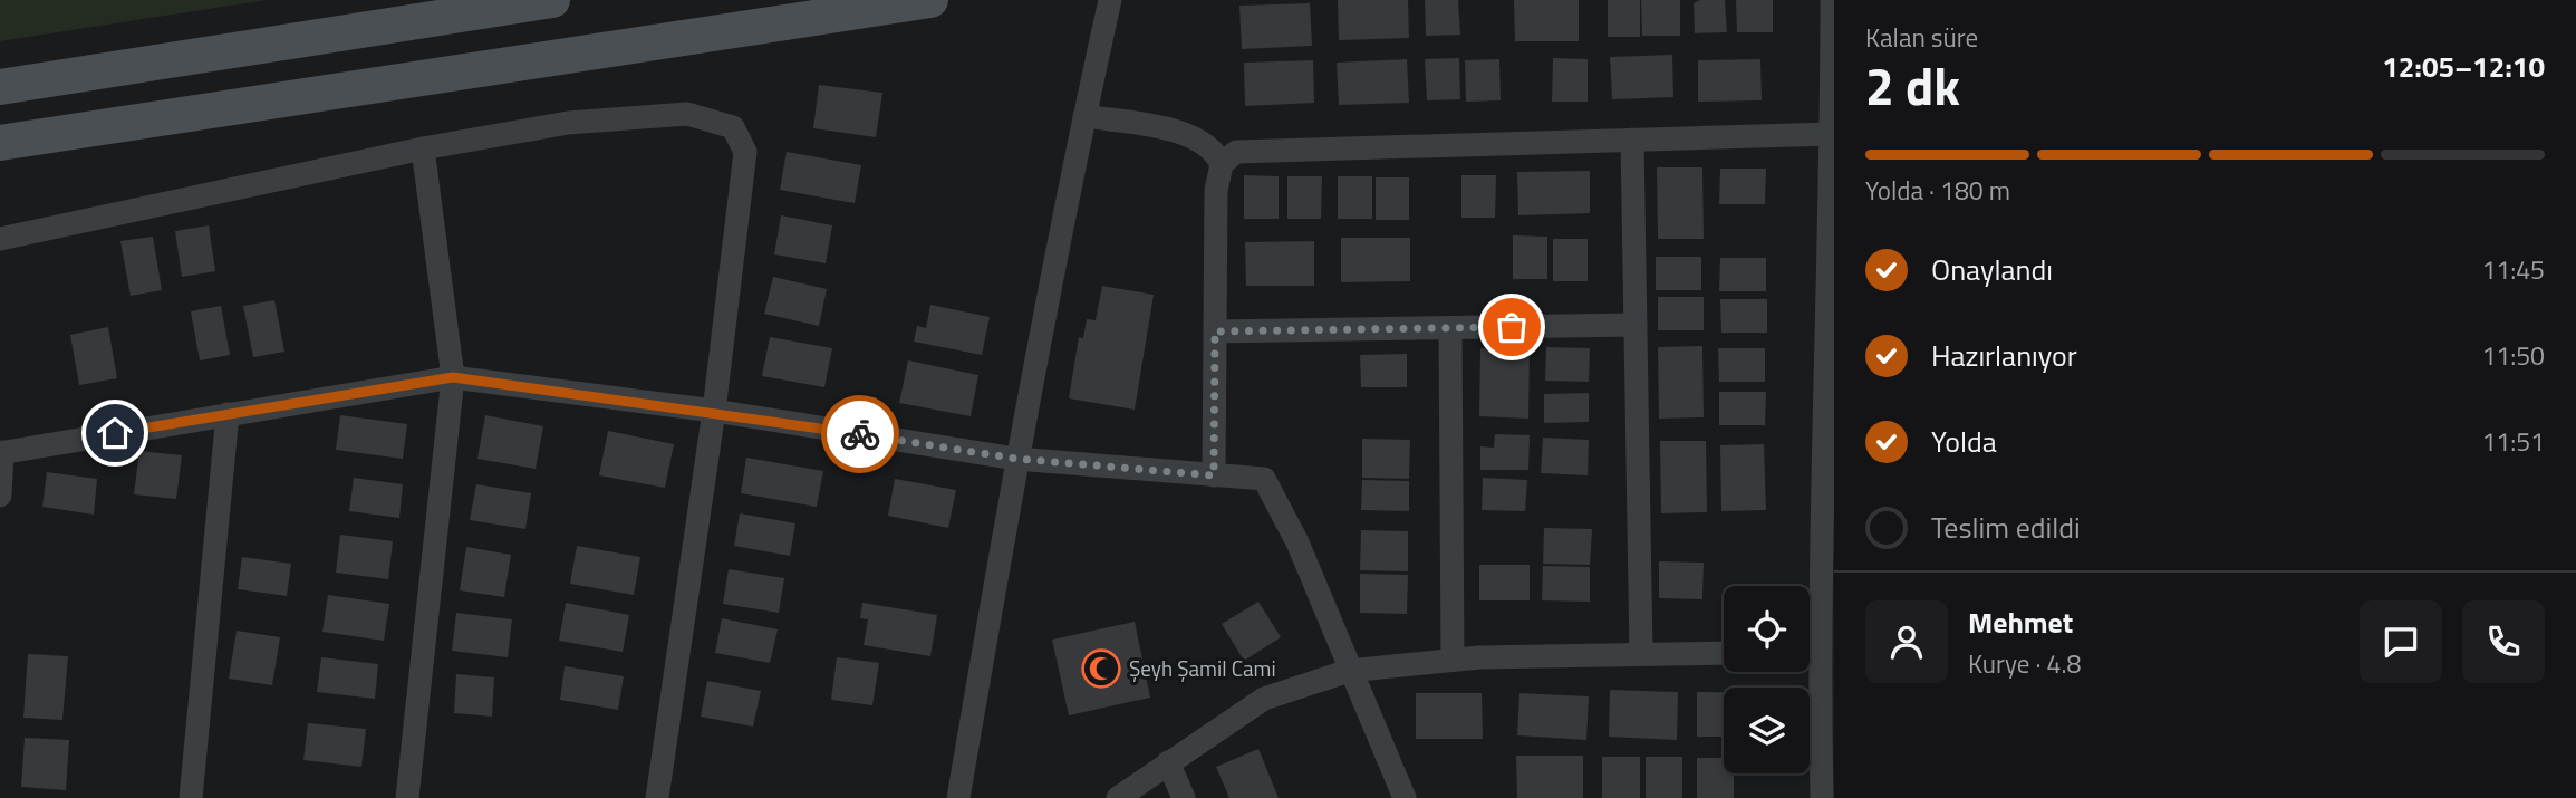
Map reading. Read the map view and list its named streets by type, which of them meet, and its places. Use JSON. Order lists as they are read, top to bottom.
{
  "places": {
    "mosque": ["Şeyh Şamil Cami"]
  },
  "page": {
    "heading": ["2 dk", "Kalan süre", "12:05–12:10"],
    "panel": ["Mehmet", "Kurye · 4.8"],
    "bar": "Yolda · 180 m",
    "list": [
      ["Onaylandı", "11:45"],
      ["Hazırlanıyor", "11:50"],
      ["Yolda", "11:51"],
      "Teslim edildi"
    ]
  }
}
